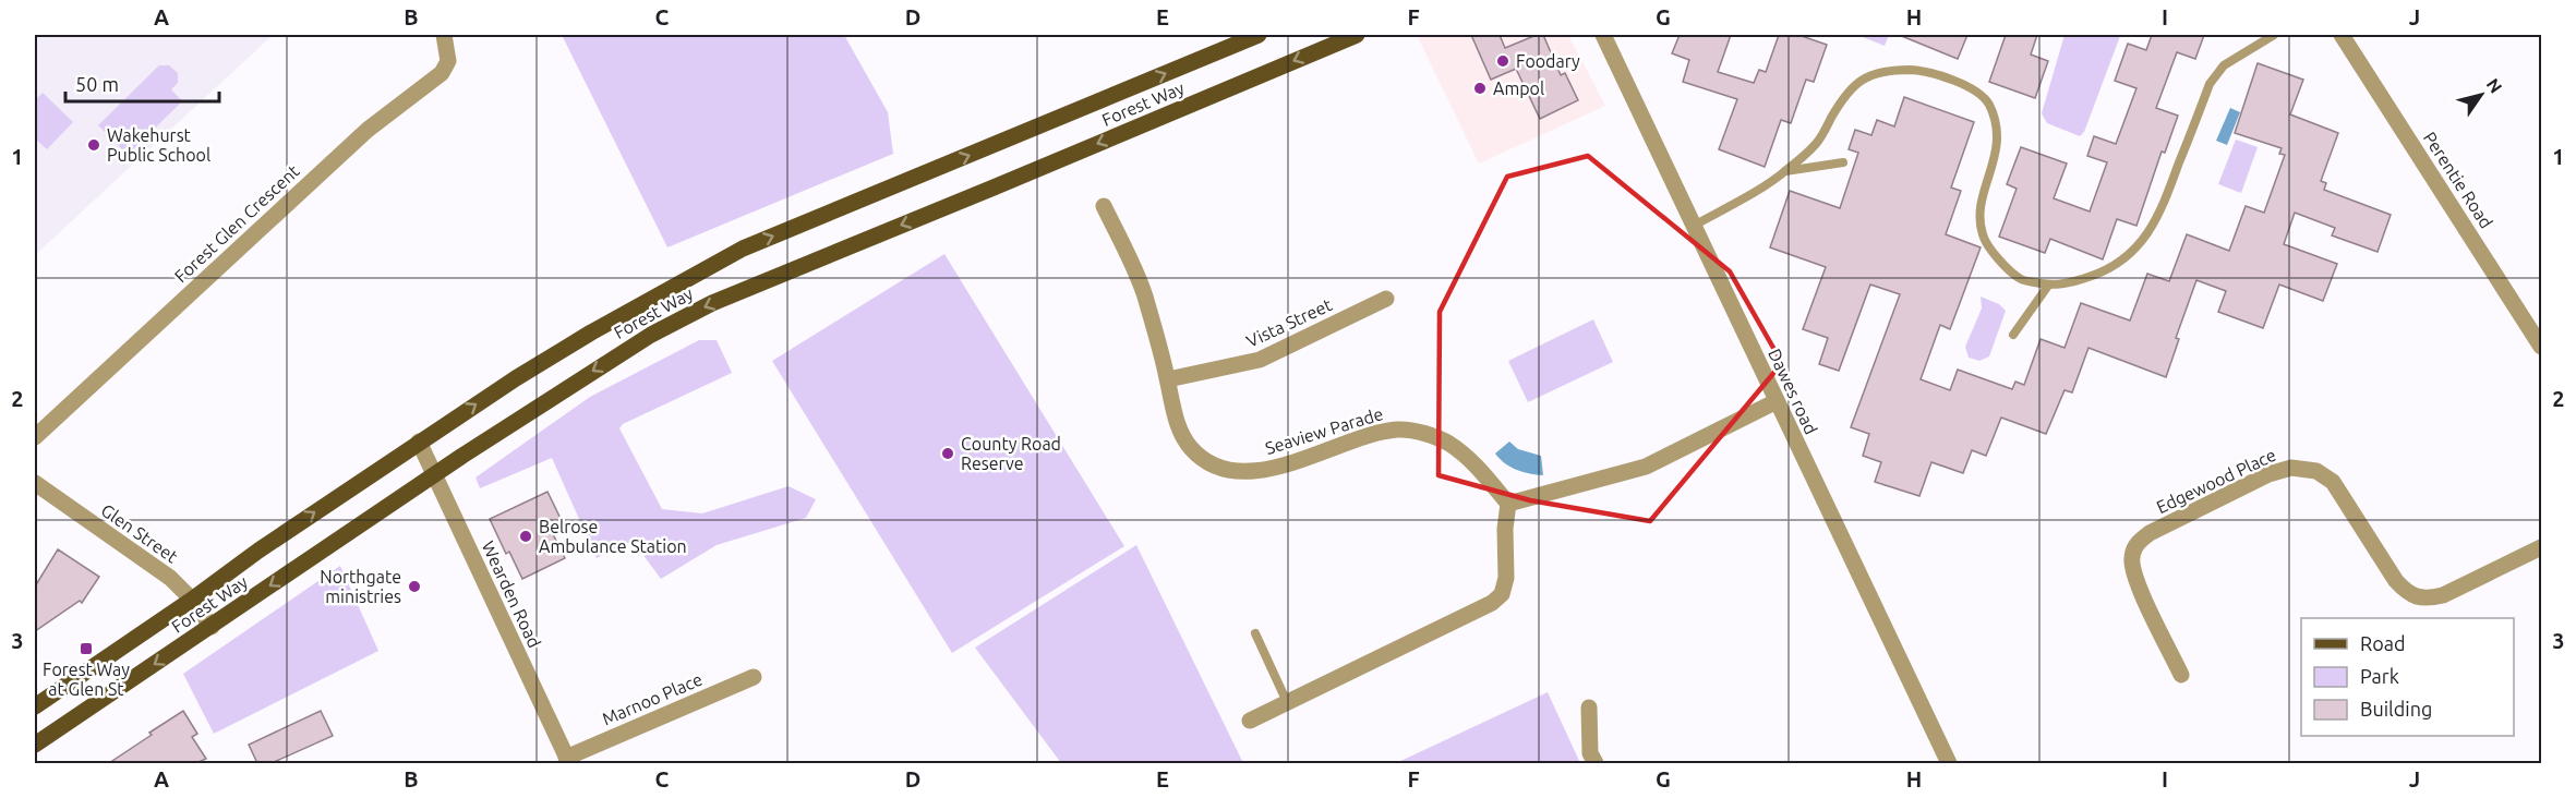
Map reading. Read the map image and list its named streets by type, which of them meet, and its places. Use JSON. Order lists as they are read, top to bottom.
{
  "streets": {
    "main road": ["Forest Way"],
    "street": [
      "Perentie Road",
      "Forest Glen Crescent",
      "Vista Street",
      "Dawes road",
      "Seaview Parade",
      "Edgewood Place",
      "Glen Street",
      "Wearden Road",
      "Marnoo Place"
    ]
  },
  "crossings": [
    ["Forest Way", "Glen Street"],
    ["Forest Way", "Wearden Road"],
    ["Vista Street", "Seaview Parade"],
    ["Wearden Road", "Marnoo Place"]
  ],
  "places": {
    "other": [
      "Foodary",
      "Ampol",
      "Wakehurst Public School",
      "County Road Reserve",
      "Belrose Ambulance Station",
      "Northgate ministries"
    ],
    "transit": ["Forest Way at Glen St"]
  },
  "legend": ["Road", "Park", "Building"],
  "scale_bar": "50 m",
  "north": "top right",
  "grid": {
    "columns": [
      "A",
      "B",
      "C",
      "D",
      "E",
      "F",
      "G",
      "H",
      "I",
      "J"
    ],
    "rows": ["1", "2", "3"]
  }
}
